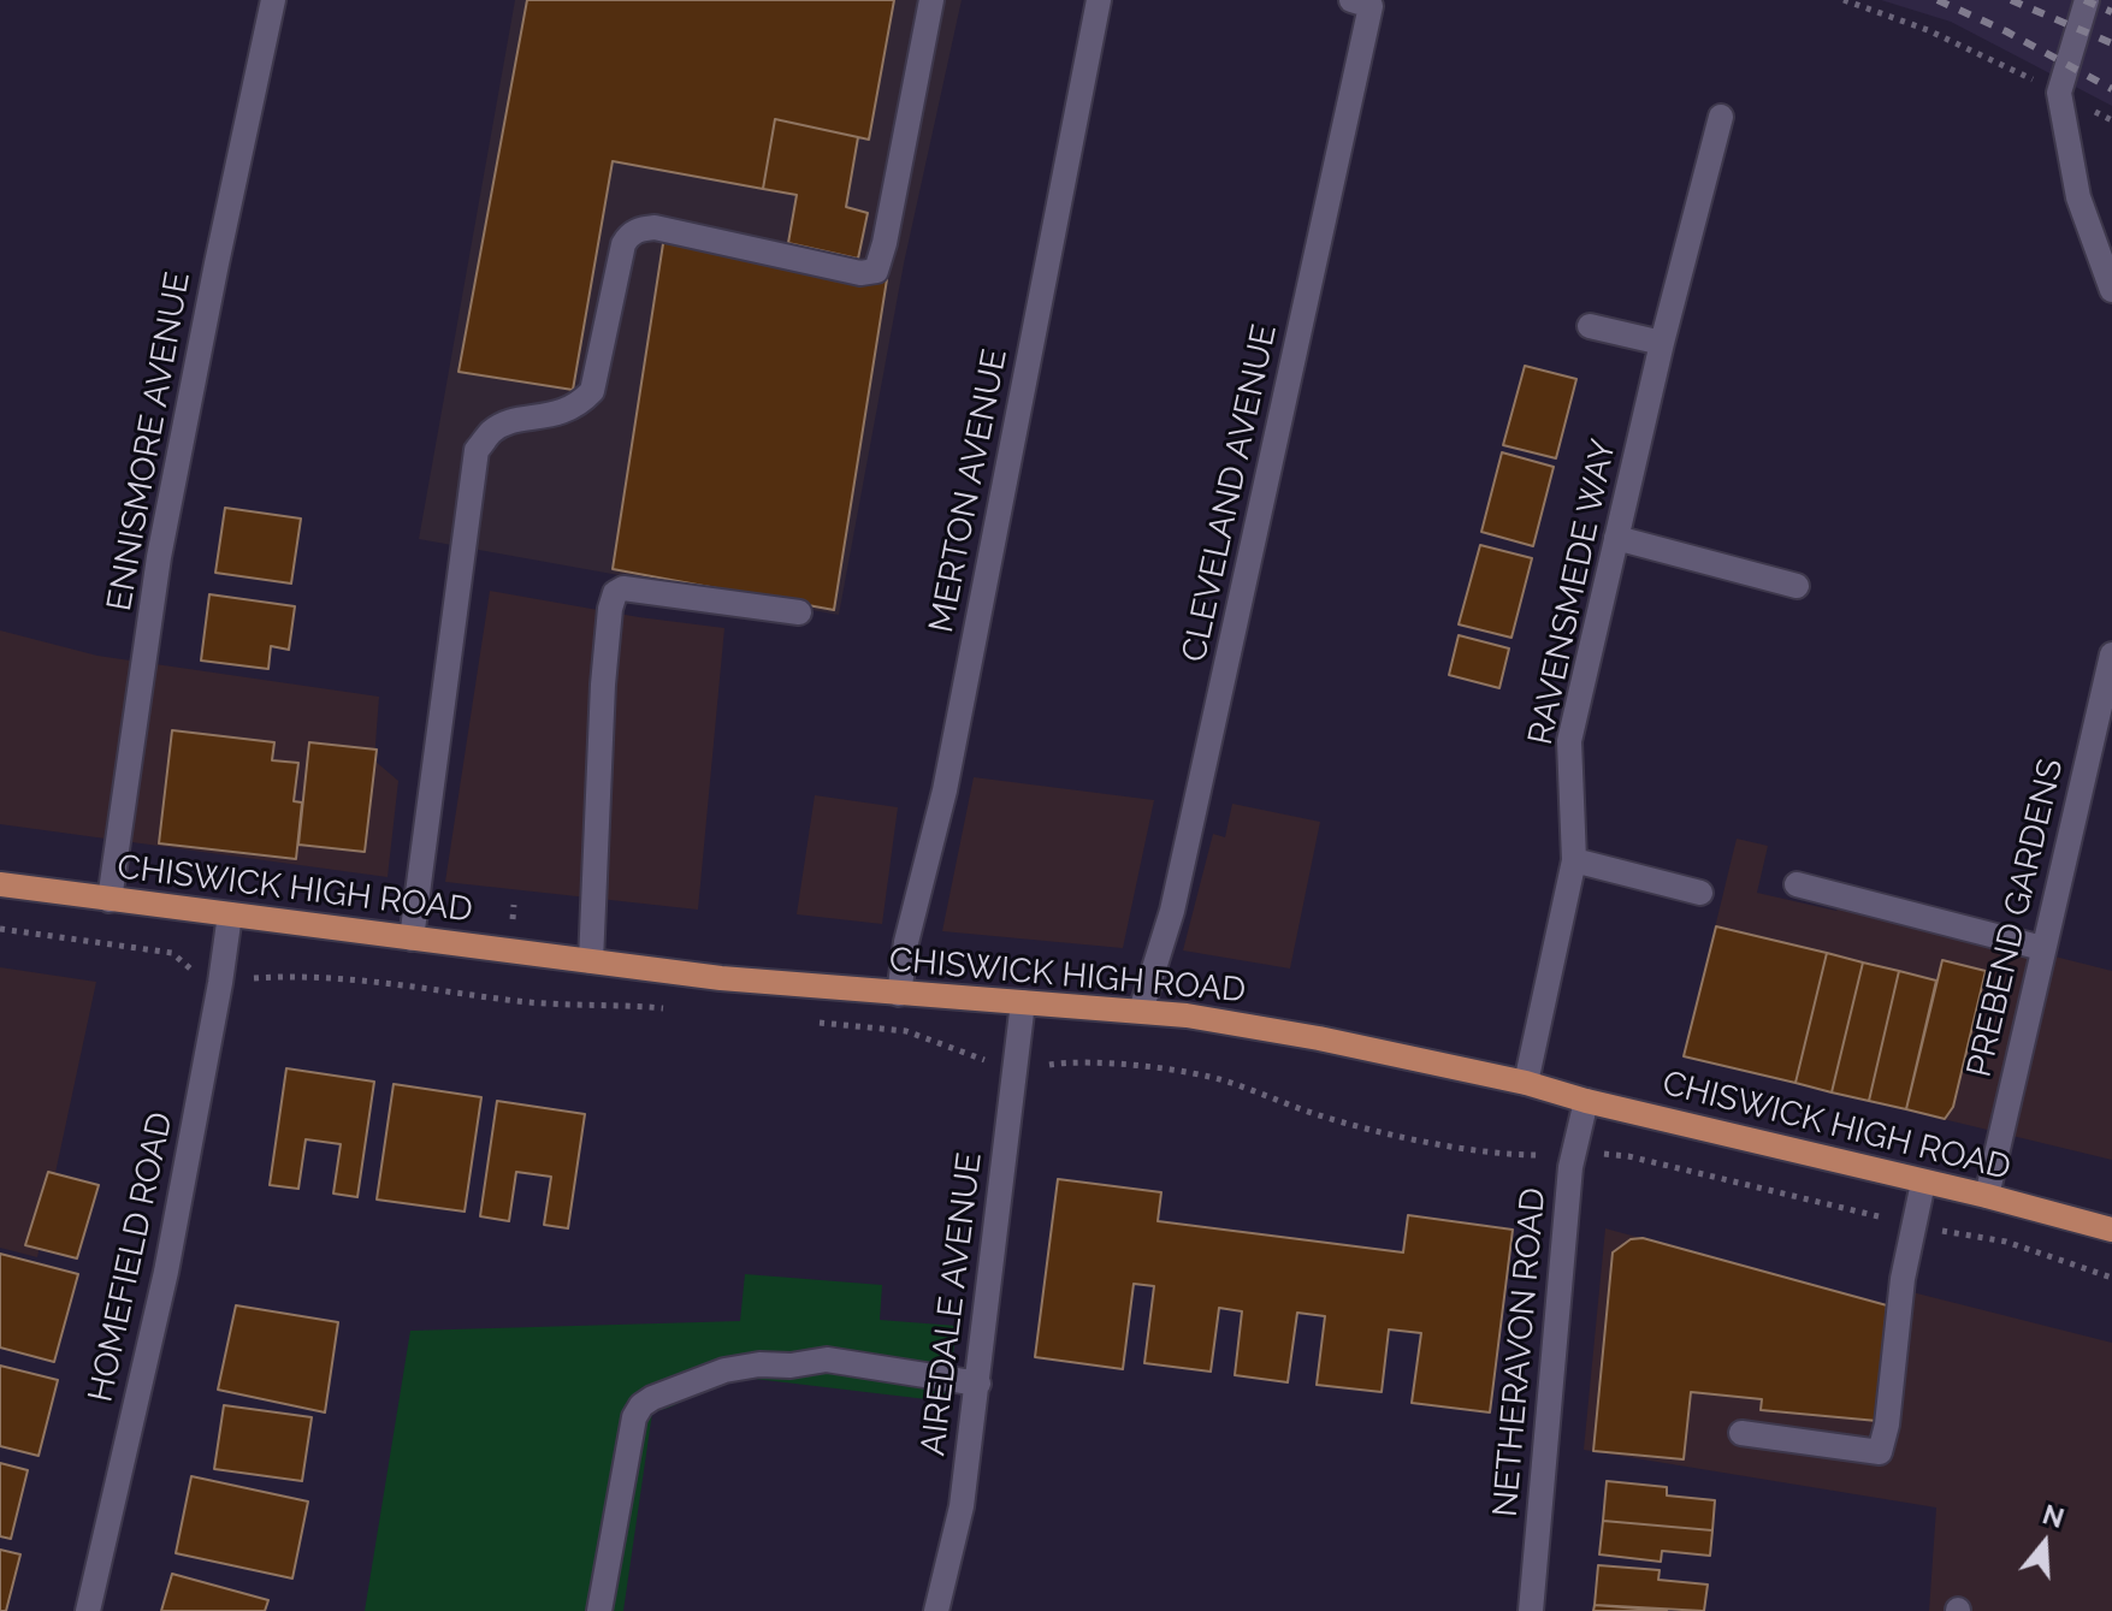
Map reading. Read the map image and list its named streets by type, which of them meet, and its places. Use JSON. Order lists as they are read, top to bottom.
{
  "streets": {
    "main road": ["CHISWICK HIGH ROAD"],
    "street": [
      "ENNISMORE AVENUE",
      "MERTON AVENUE",
      "CLEVELAND AVENUE",
      "RAVENSMEDE WAY",
      "PREBEND GARDENS",
      "HOMEFIELD ROAD",
      "AIREDALE AVENUE",
      "NETHERAVON ROAD"
    ]
  },
  "crossings": [
    ["ENNISMORE AVENUE", "CHISWICK HIGH ROAD"],
    ["MERTON AVENUE", "CHISWICK HIGH ROAD"],
    ["CLEVELAND AVENUE", "CHISWICK HIGH ROAD"],
    ["RAVENSMEDE WAY", "CHISWICK HIGH ROAD"],
    ["CHISWICK HIGH ROAD", "PREBEND GARDENS"],
    ["CHISWICK HIGH ROAD", "HOMEFIELD ROAD"],
    ["CHISWICK HIGH ROAD", "AIREDALE AVENUE"],
    ["CHISWICK HIGH ROAD", "NETHERAVON ROAD"]
  ],
  "north": "top"
}
